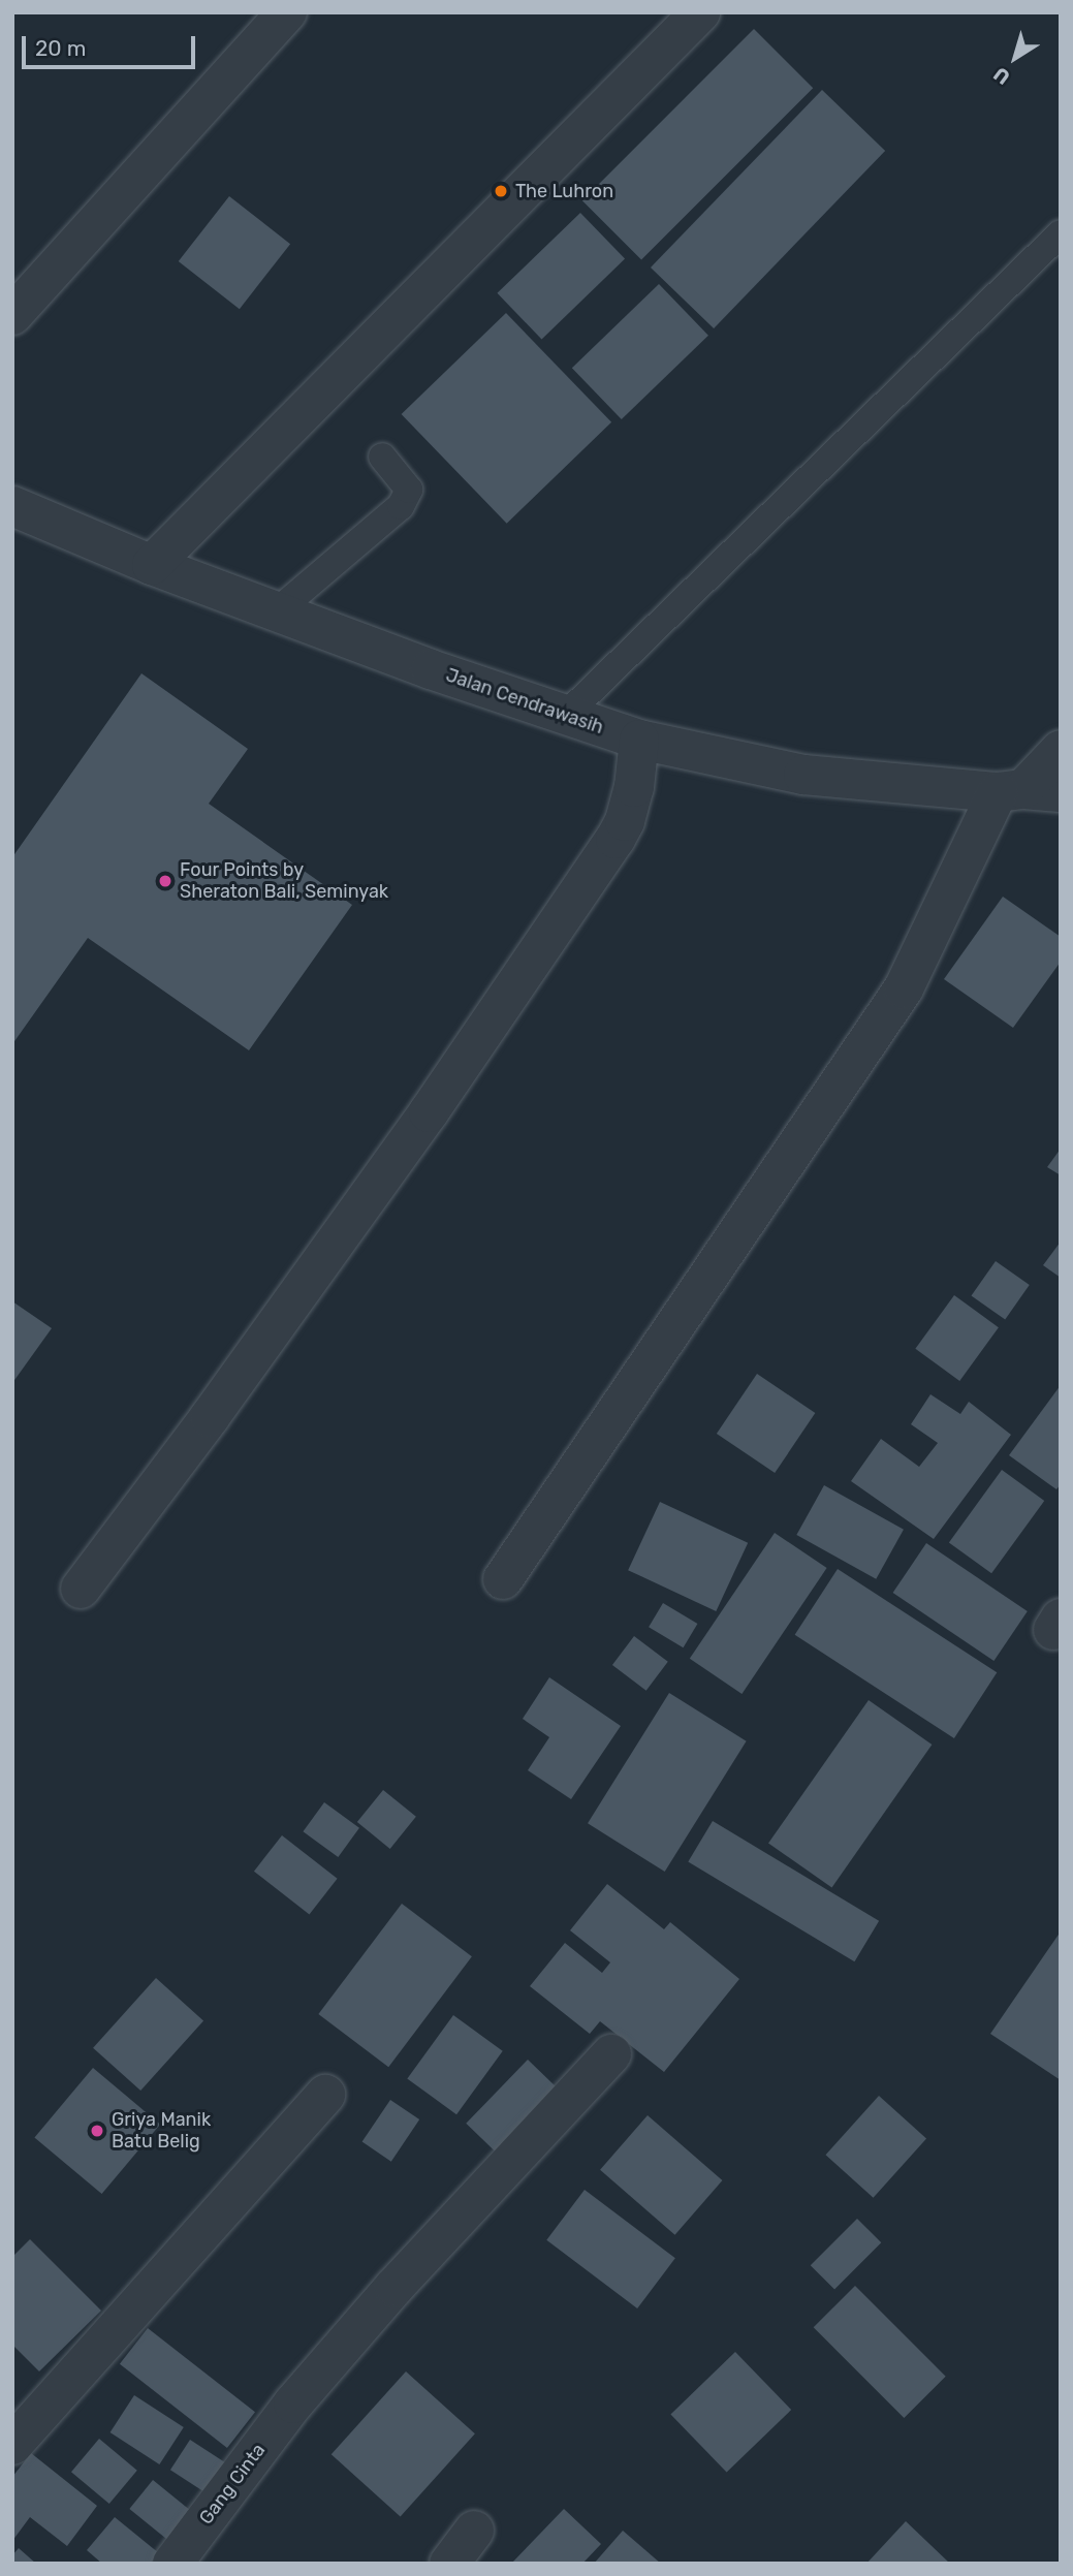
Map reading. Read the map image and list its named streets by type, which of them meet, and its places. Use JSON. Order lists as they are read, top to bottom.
{
  "streets": {
    "street": ["Jalan Cendrawasih", "Gang Cinta"]
  },
  "places": ["The Luhron", "Four Points by Sheraton Bali, Seminyak", "Griya Manik Batu Belig"],
  "scale_bar": "20 m",
  "north": "bottom left"
}
